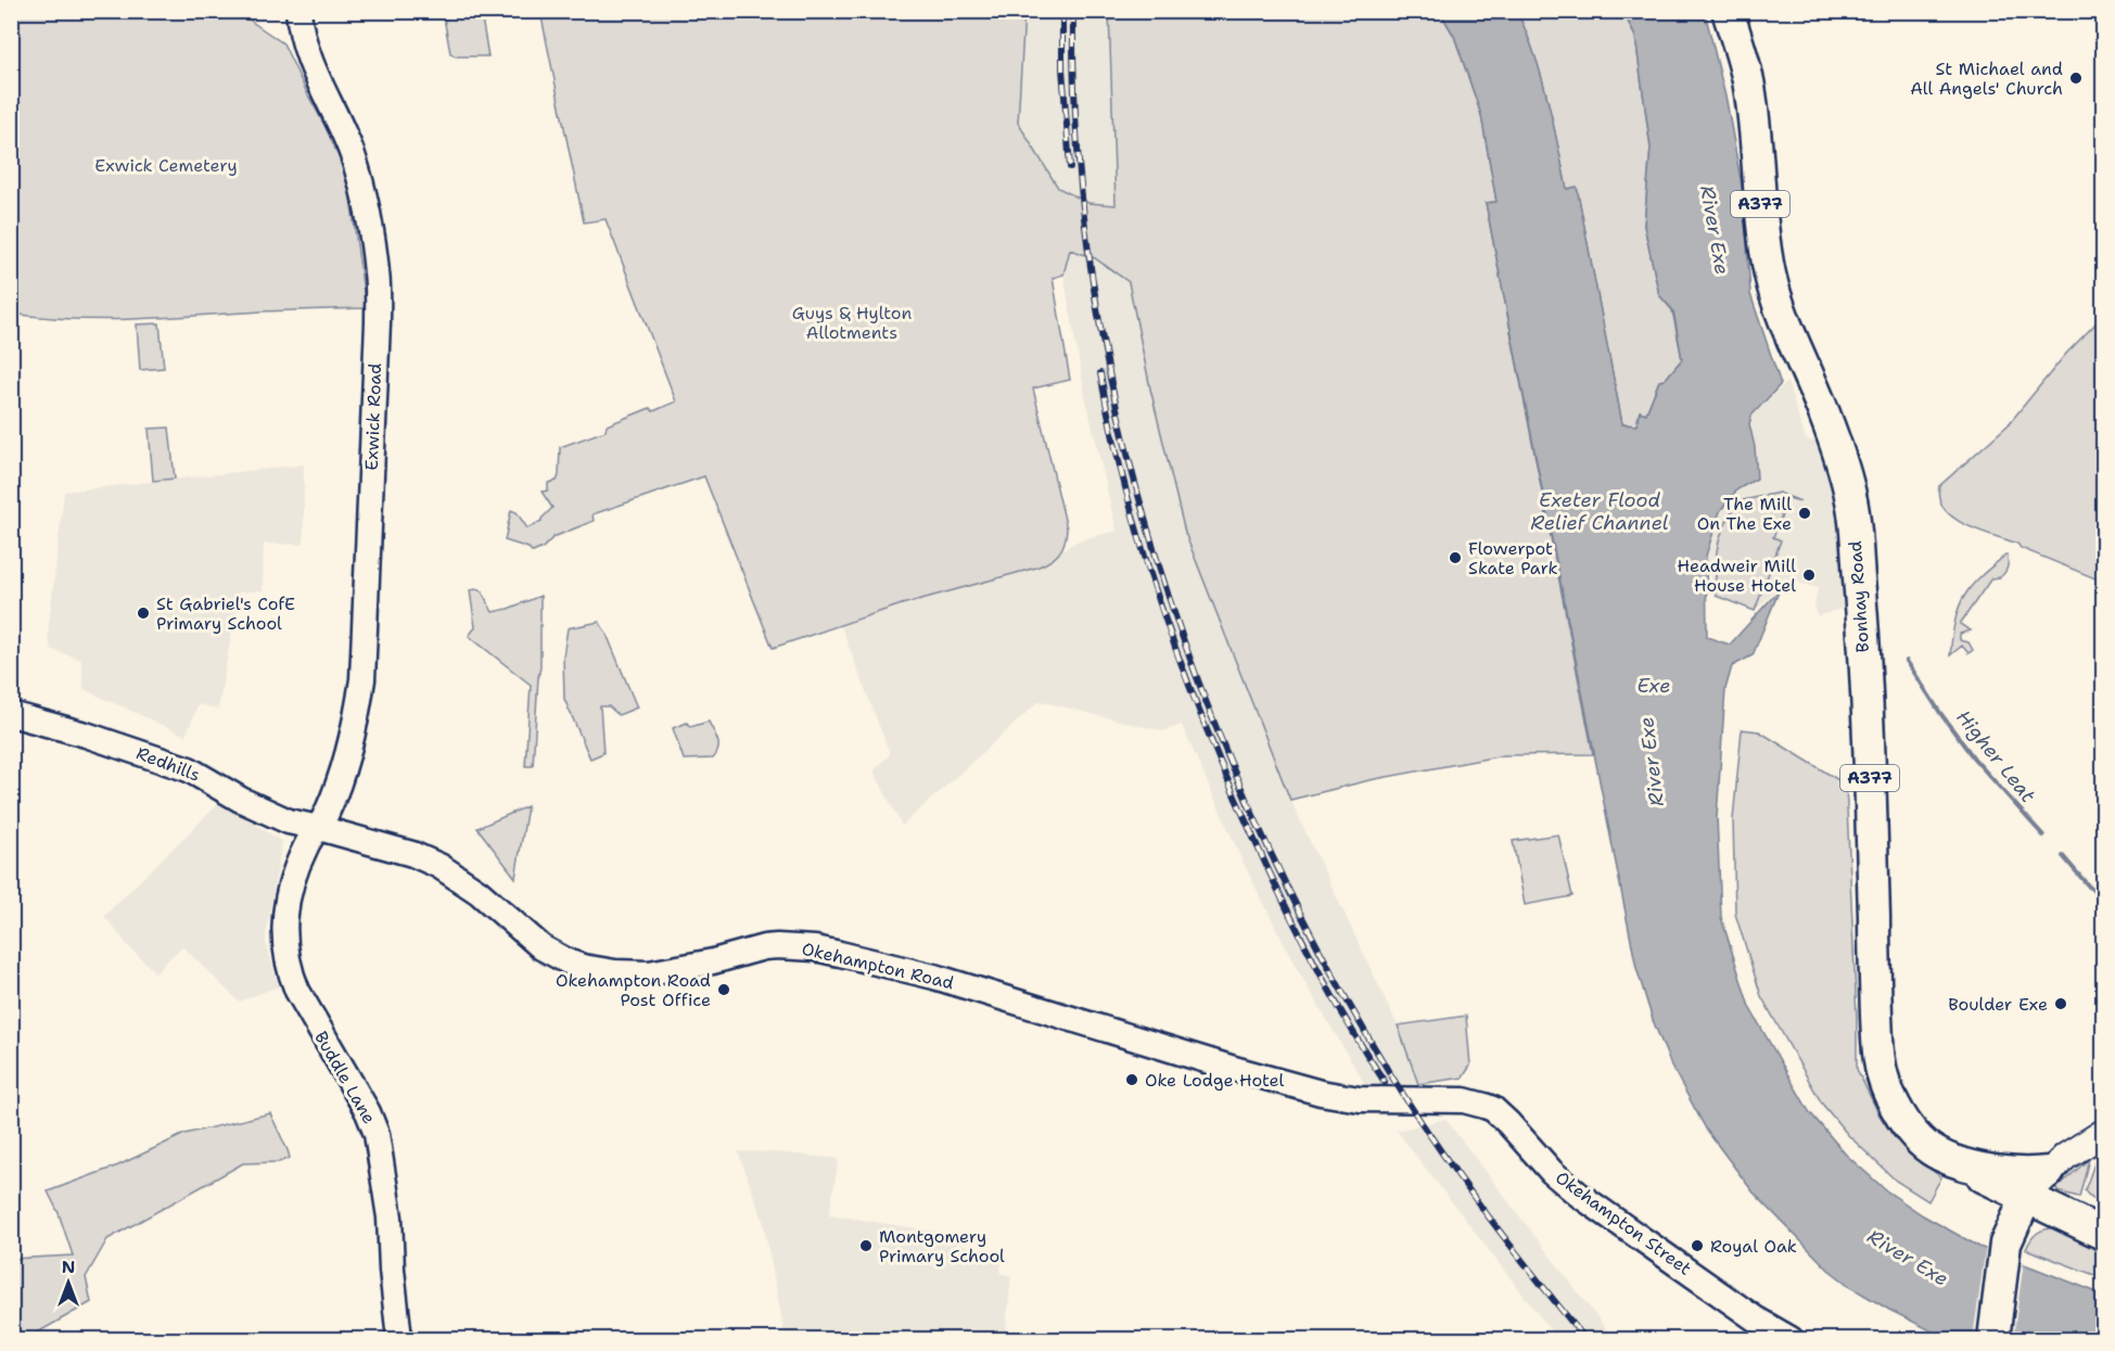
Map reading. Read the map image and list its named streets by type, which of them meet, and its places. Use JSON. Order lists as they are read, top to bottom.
{
  "streets": {
    "highway": ["A377", "Bonhay Road"],
    "street": [
      "Exwick Road",
      "Redhills",
      "Okehampton Road",
      "Buddle Lane",
      "Okehampton Street"
    ]
  },
  "crossings": [
    ["A377", "Bonhay Road"],
    ["Exwick Road", "Redhills"],
    ["Exwick Road", "Okehampton Road"],
    ["Exwick Road", "Buddle Lane"],
    ["Redhills", "Okehampton Road"],
    ["Redhills", "Buddle Lane"],
    ["Okehampton Road", "Buddle Lane"],
    ["Okehampton Road", "Okehampton Street"]
  ],
  "water": [
    "River Exe",
    "Exeter Flood Relief Channel",
    "Exe",
    "Higher Leat"
  ],
  "parks": ["Exwick Cemetery", "Guys & Hylton Allotments"],
  "places": [
    "St Michael and All Angels' Church",
    "The Mill On The Exe",
    "Flowerpot Skate Park",
    "Headweir Mill House Hotel",
    "St Gabriel's CofE Primary School",
    "Okehampton Road Post Office",
    "Boulder Exe",
    "Oke Lodge Hotel",
    "Montgomery Primary School",
    "Royal Oak"
  ],
  "north": "top"
}
